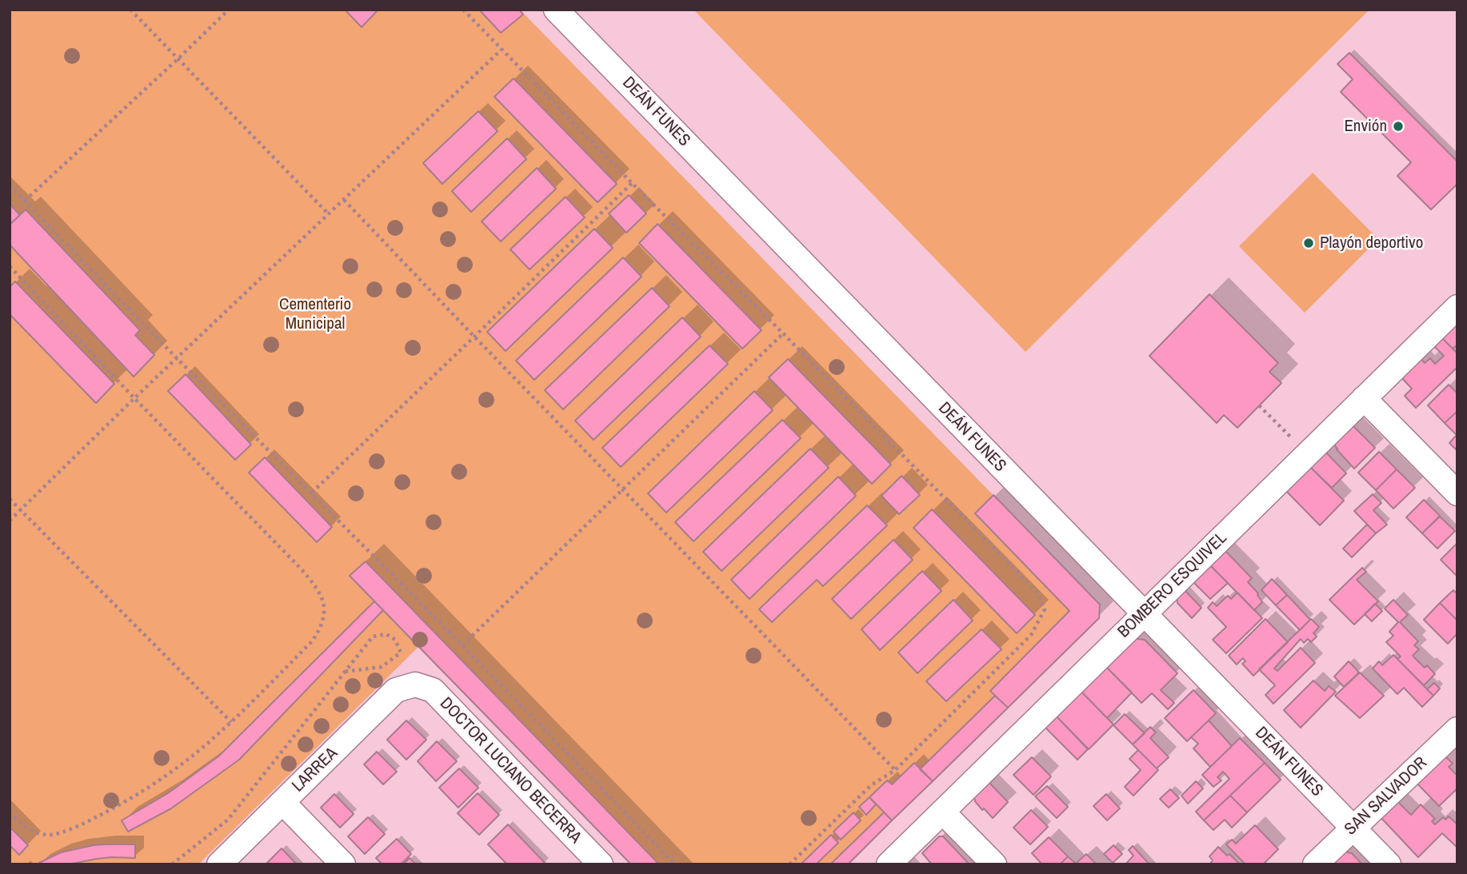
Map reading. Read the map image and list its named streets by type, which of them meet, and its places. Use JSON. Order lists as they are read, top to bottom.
{
  "streets": {
    "street": [
      "DEÁN FUNES",
      "BOMBERO ESQUIVEL",
      "LARREA",
      "DOCTOR LUCIANO BECERRA",
      "SAN SALVADOR"
    ]
  },
  "crossings": [
    ["DEÁN FUNES", "BOMBERO ESQUIVEL"],
    ["DEÁN FUNES", "SAN SALVADOR"],
    ["LARREA", "DOCTOR LUCIANO BECERRA"]
  ],
  "parks": ["Cementerio Municipal"],
  "places": ["Envión", "Playón deportivo"]
}
